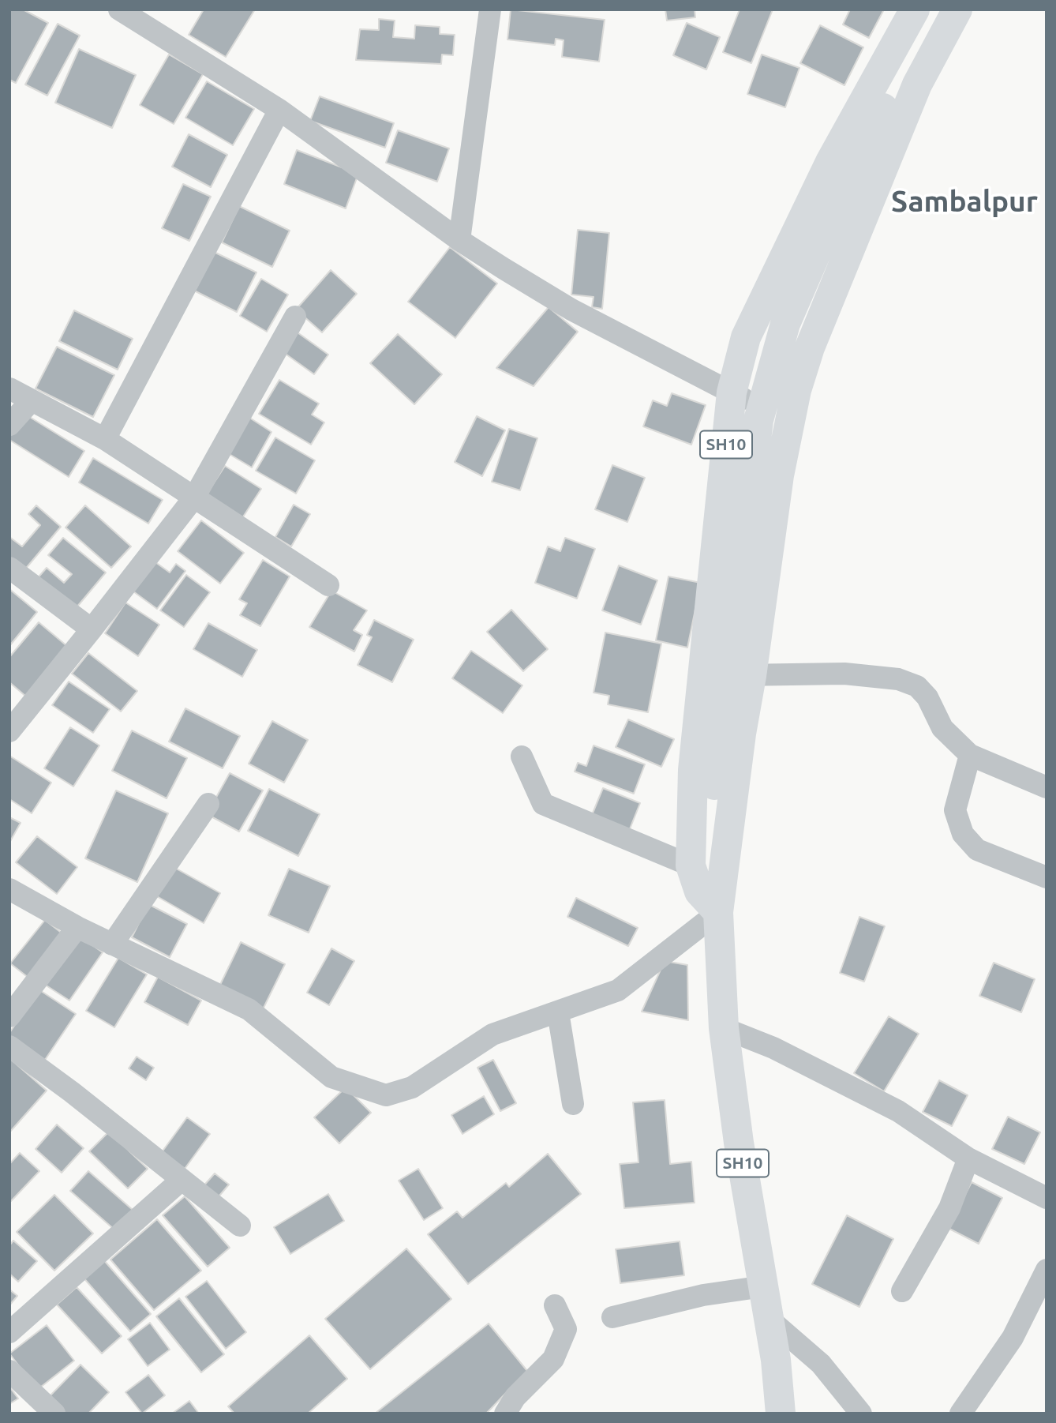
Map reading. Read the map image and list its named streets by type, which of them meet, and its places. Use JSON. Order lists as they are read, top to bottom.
{
  "streets": {
    "main road": ["SH10"]
  },
  "districts": ["Sambalpur"]
}
